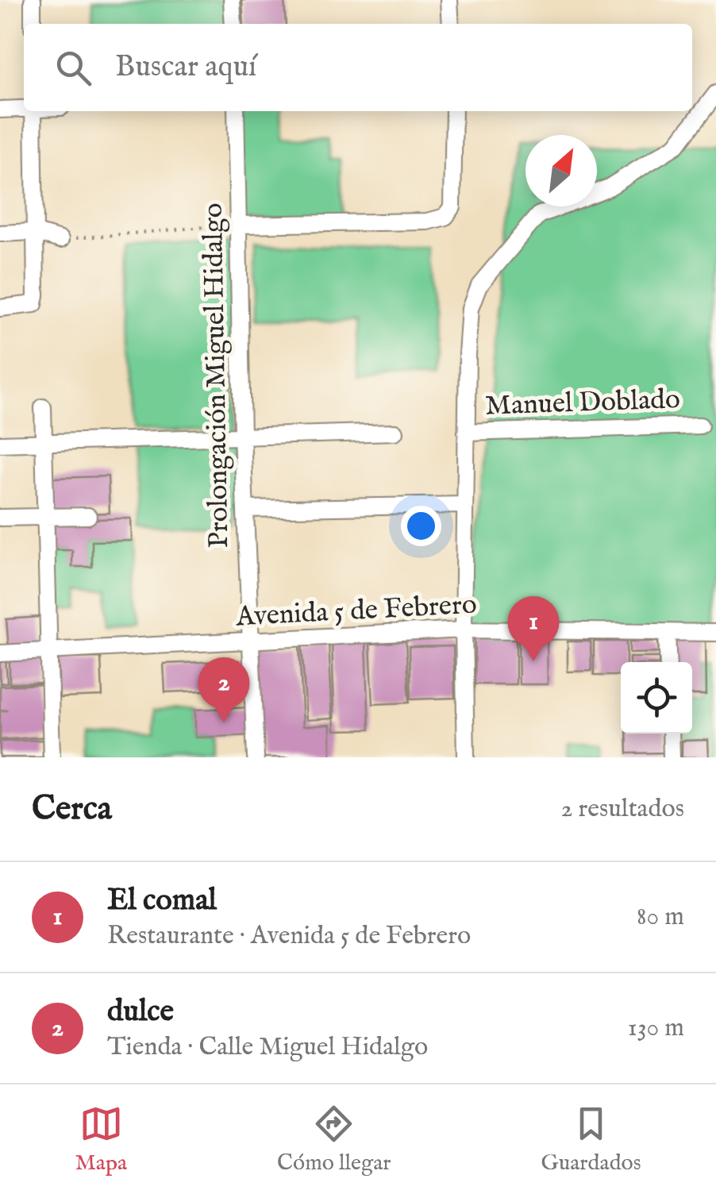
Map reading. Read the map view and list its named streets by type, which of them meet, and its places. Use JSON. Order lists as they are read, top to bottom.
{
  "streets": {
    "street": ["Prolongación Miguel Hidalgo", "Manuel Doblado", "Avenida 5 de Febrero"]
  },
  "crossings": [
    ["Prolongación Miguel Hidalgo", "Avenida 5 de Febrero"]
  ],
  "north": "top right",
  "page": {
    "search": "Buscar aquí",
    "pins": ["1", "2"],
    "heading": ["Cerca", "2 resultados"],
    "list": [
      {
        "mark": "1",
        "name": "El comal",
        "note": "Restaurante · Avenida 5 de Febrero",
        "value": "80 m"
      },
      {
        "mark": "2",
        "name": "dulce",
        "note": "Tienda · Calle Miguel Hidalgo",
        "value": "130 m"
      }
    ],
    "nav": ["Mapa", "Cómo llegar", "Guardados"]
  }
}
